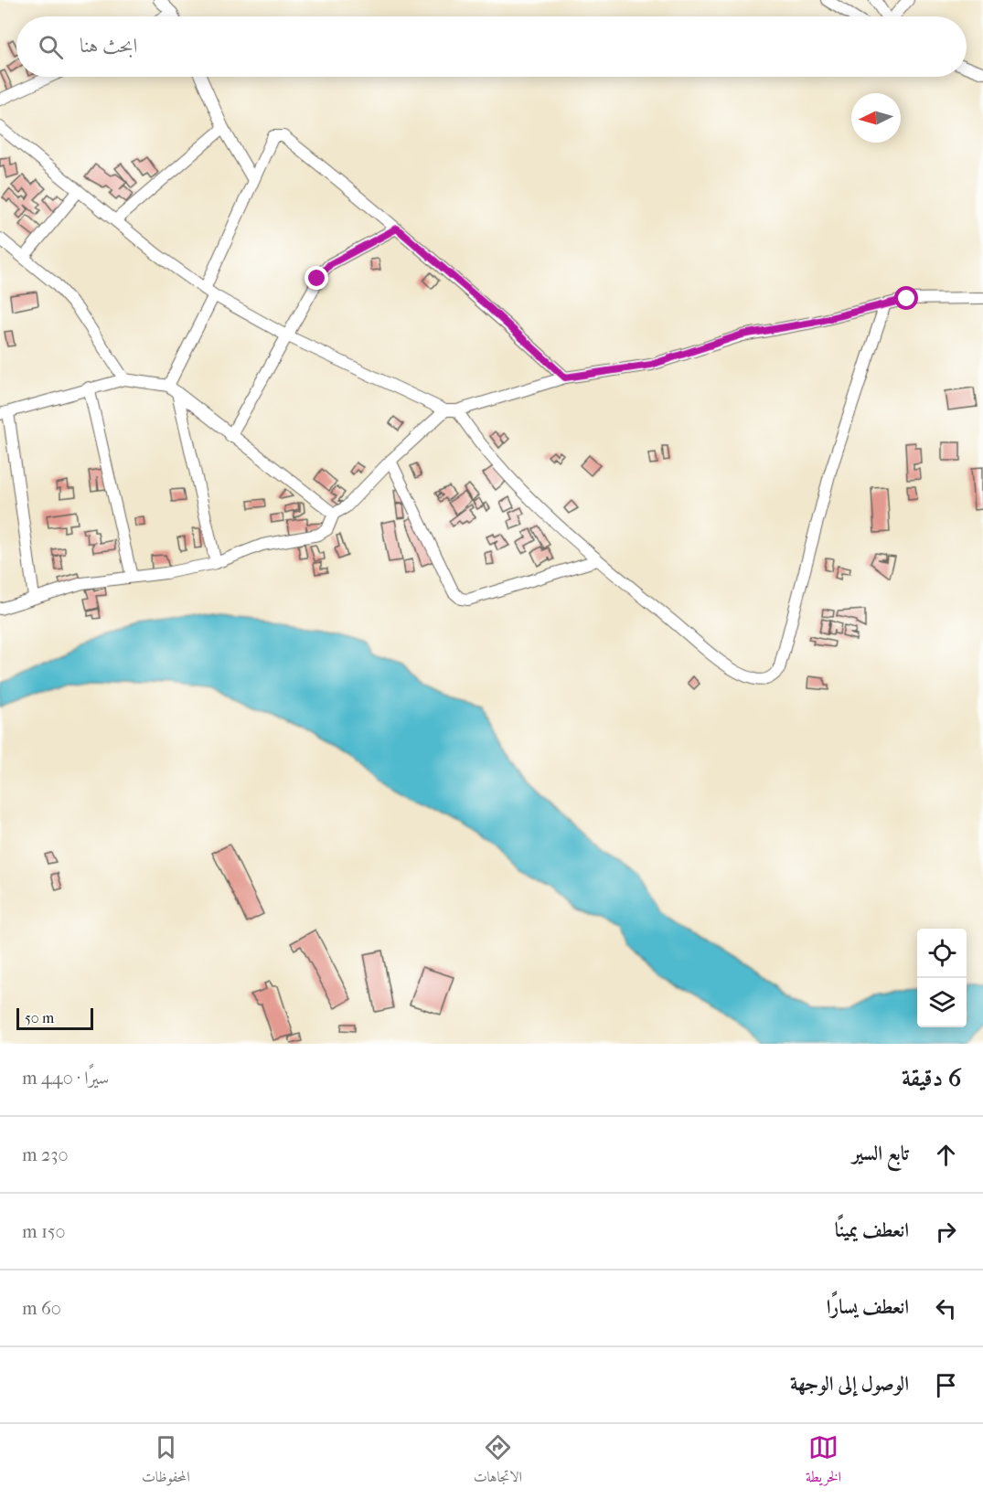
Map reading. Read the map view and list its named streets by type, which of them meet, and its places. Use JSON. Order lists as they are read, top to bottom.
{
  "scale_bar": "50 m",
  "north": "left",
  "page": {
    "search": "ابحث هنا",
    "scale": "50 m",
    "heading": ["6 دقيقة", "سيرًا · 440 m"],
    "list": [
      ["تابع السير", "230 m"],
      ["انعطف يمينًا", "150 m"],
      ["انعطف يسارًا", "60 m"],
      "الوصول إلى الوجهة"
    ],
    "nav": ["الخريطة", "الاتجاهات", "المحفوظات"]
  }
}
